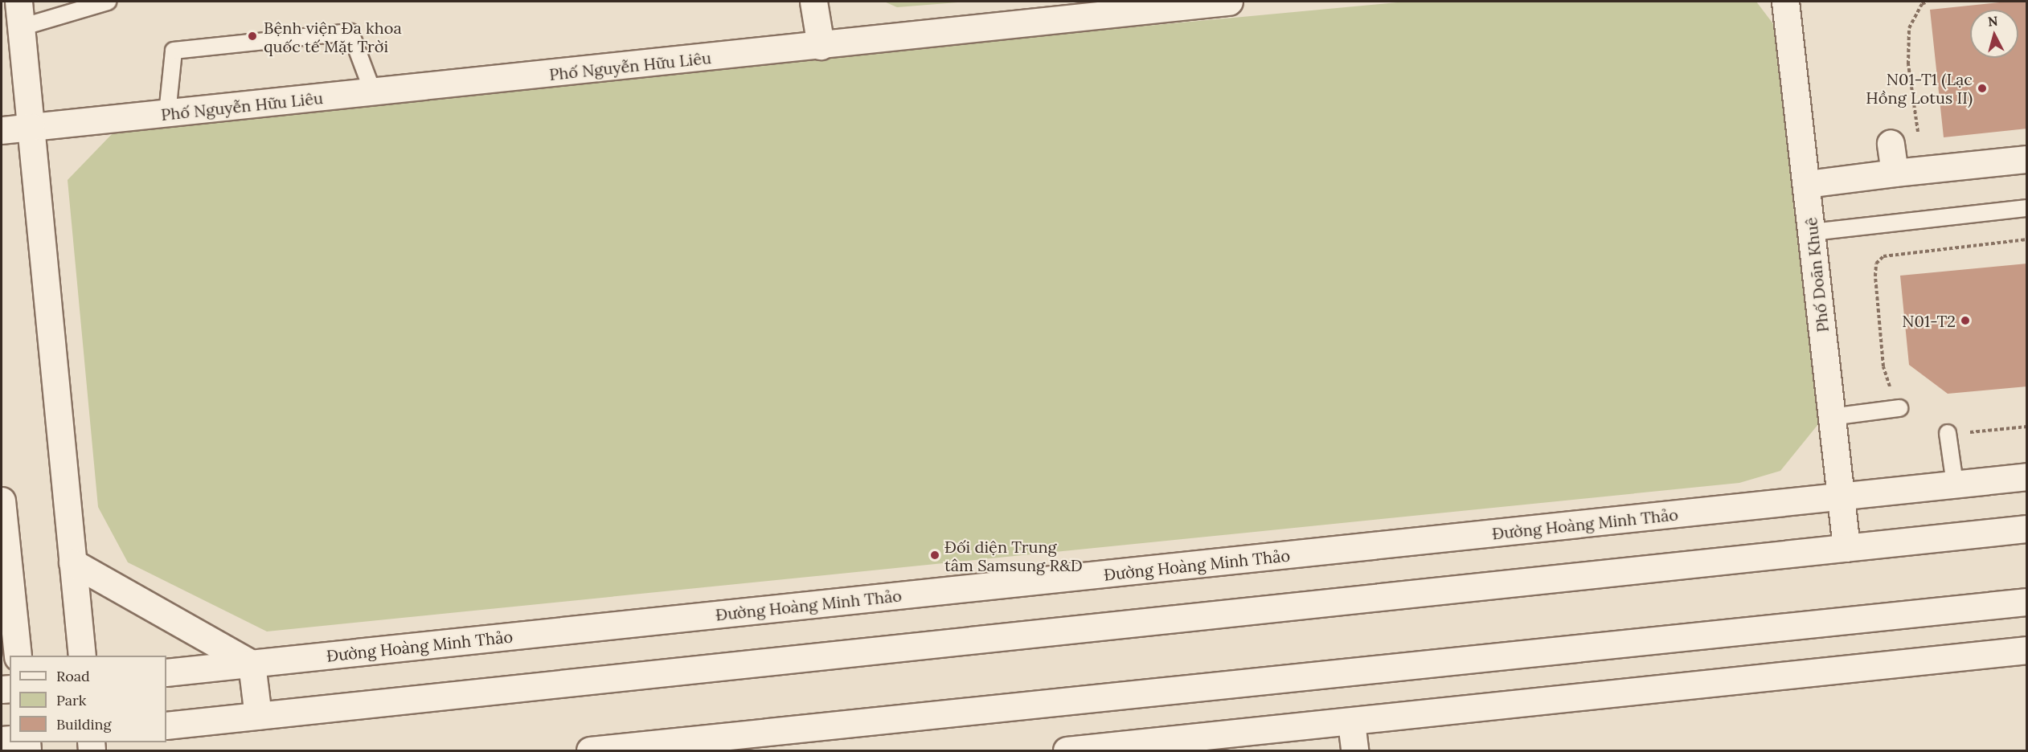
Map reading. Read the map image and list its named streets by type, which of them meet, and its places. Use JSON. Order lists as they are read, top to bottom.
{
  "streets": {
    "main road": ["Phố Nguyễn Hữu Liêu", "Phố Doãn Khuê", "Đường Hoàng Minh Thảo"]
  },
  "crossings": [
    ["Phố Doãn Khuê", "Đường Hoàng Minh Thảo"]
  ],
  "places": [
    "Bệnh viện Đa khoa quốc tế Mặt Trời",
    "N01-T1 (Lạc Hồng Lotus II)",
    "N01-T2",
    "Đối diện Trung tâm Samsung R&D"
  ],
  "legend": ["Road", "Park", "Building"],
  "north": "top"
}
